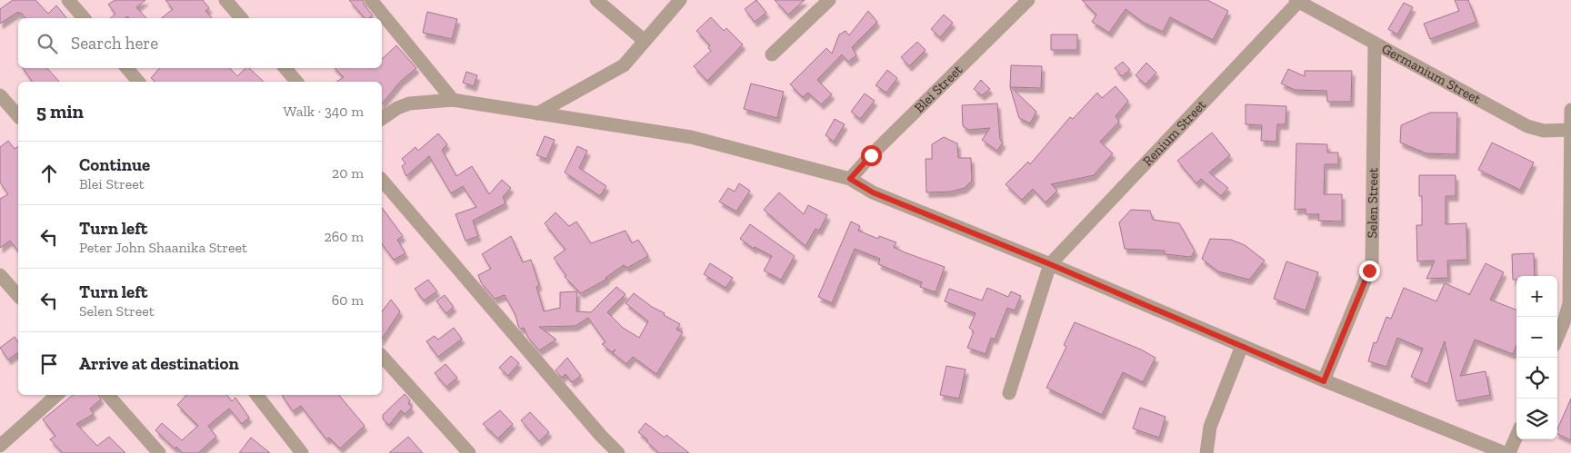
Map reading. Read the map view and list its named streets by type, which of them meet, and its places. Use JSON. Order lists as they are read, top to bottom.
{
  "streets": {
    "street": [
      "Germanium Street",
      "Blei Street",
      "Renium Street",
      "Selen Street"
    ]
  },
  "crossings": [
    ["Germanium Street", "Renium Street"],
    ["Germanium Street", "Selen Street"]
  ],
  "page": {
    "search": "Search here",
    "heading": ["5 min", "Walk · 340 m"],
    "list": [
      ["Continue", "Blei Street", "20 m"],
      ["Turn left", "Peter John Shaanika Street", "260 m"],
      ["Turn left", "Selen Street", "60 m"],
      "Arrive at destination"
    ],
    "map_buttons": ["+", "−"]
  }
}
